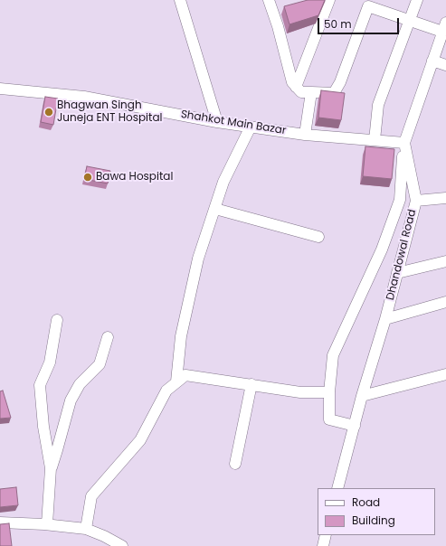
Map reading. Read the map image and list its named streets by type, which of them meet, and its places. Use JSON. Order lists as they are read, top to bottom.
{
  "streets": {
    "street": ["Shahkot Main Bazar", "Dhandowal Road"]
  },
  "crossings": [
    ["Shahkot Main Bazar", "Dhandowal Road"]
  ],
  "places": ["Bhagwan Singh Juneja ENT Hospital", "Bawa Hospital"],
  "legend": ["Road", "Building"],
  "scale_bar": "50 m"
}
